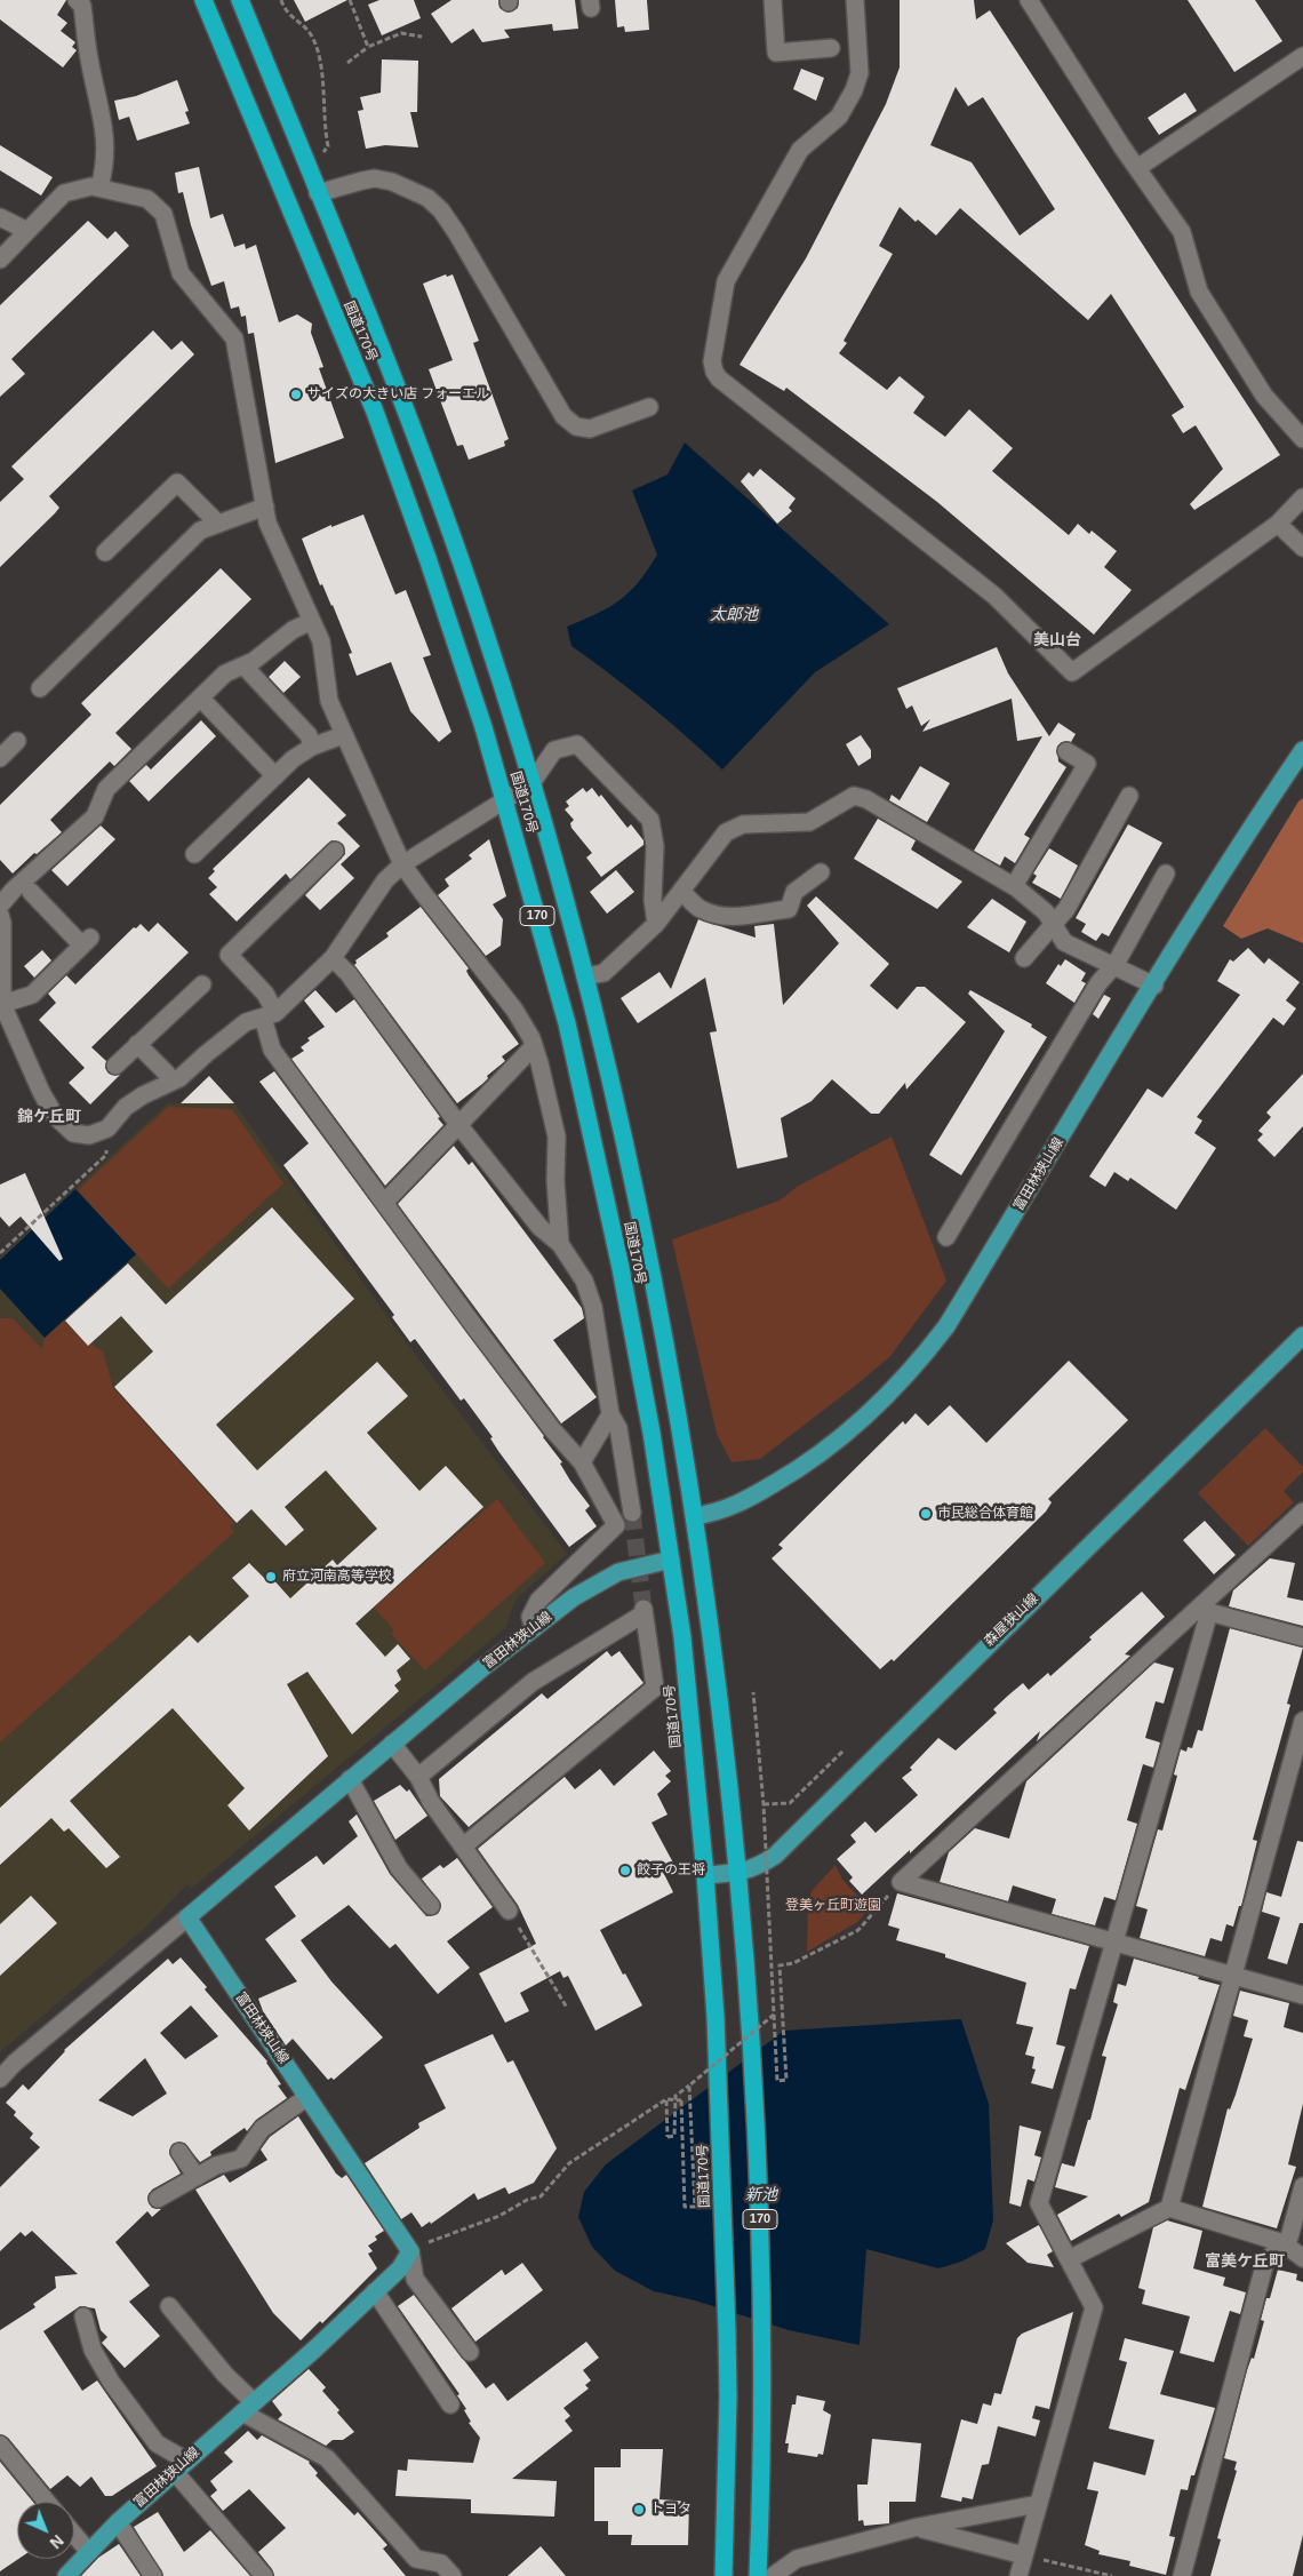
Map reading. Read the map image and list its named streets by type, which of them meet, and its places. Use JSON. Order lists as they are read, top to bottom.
{
  "streets": {
    "highway": ["国道170号", "170"],
    "main road": ["富田林狭山線", "森屋狭山線"]
  },
  "crossings": [
    ["国道170号", "富田林狭山線"],
    ["国道170号", "森屋狭山線"]
  ],
  "districts": ["美山台", "錦ケ丘町", "富美ケ丘町"],
  "water": ["太郎池", "新池"],
  "parks": ["登美ヶ丘町遊園"],
  "places": [
    "サイズの大きい店 フォーエル",
    "市民総合体育館",
    "府立河南高等学校",
    "餃子の王将",
    "トヨタ"
  ],
  "north": "bottom right"
}
